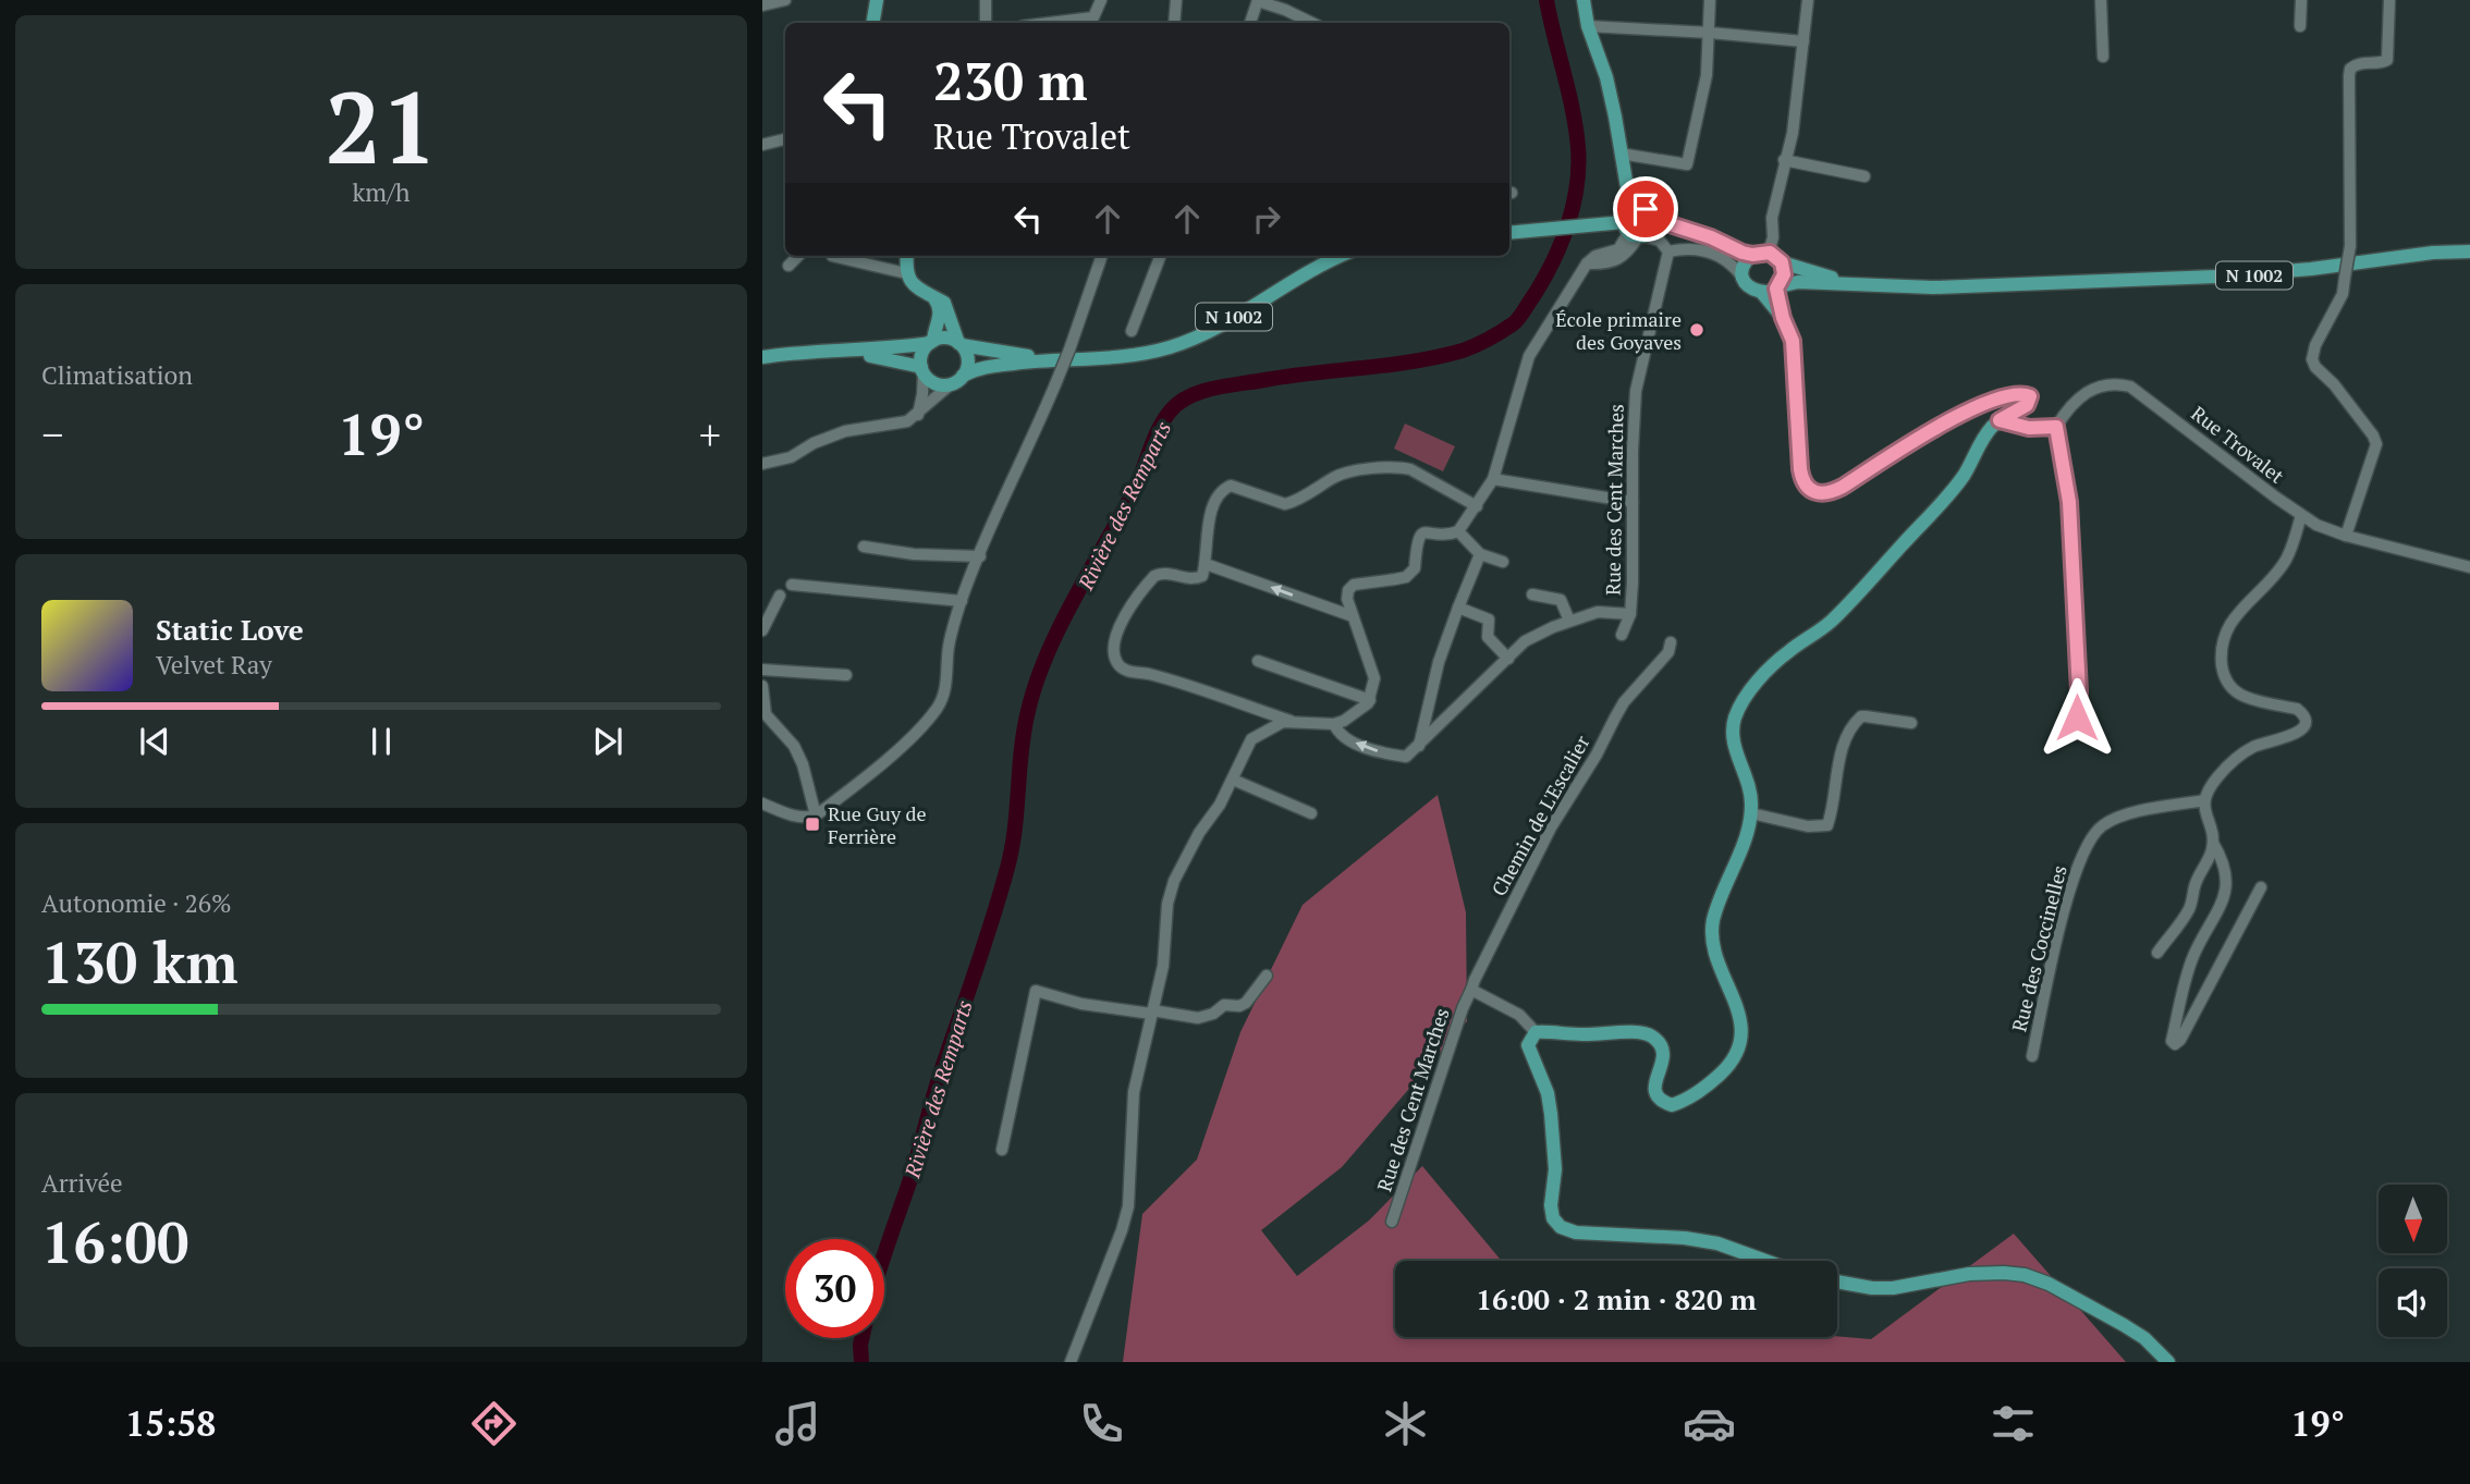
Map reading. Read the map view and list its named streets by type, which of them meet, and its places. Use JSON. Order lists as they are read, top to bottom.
{
  "streets": {
    "main road": ["N 1002"],
    "street": [
      "Rue Trovalet",
      "Rue des Cent Marches",
      "Chemin de L'Escalier",
      "Rue des Coccinelles"
    ]
  },
  "crossings": [
    ["Rue des Cent Marches", "Chemin de L'Escalier"]
  ],
  "water": ["Rivière des Remparts"],
  "places": {
    "other": ["École primaire des Goyaves"],
    "transit": ["Rue Guy de Ferrière"]
  },
  "north": "bottom",
  "page": {
    "tile": [
      ["21", "km/h"],
      "Climatisation",
      ["Autonomie · 26%", "130 km"],
      ["Arrivée", "16:00"]
    ],
    "turn": ["230 m", "Rue Trovalet"],
    "heat": ["−", "19°", "+"],
    "song": ["Static Love", "Velvet Ray"],
    "limit": "30",
    "trip": "16:00 · 2 min · 820 m",
    "tabs": ["15:58", "19°"]
  }
}
